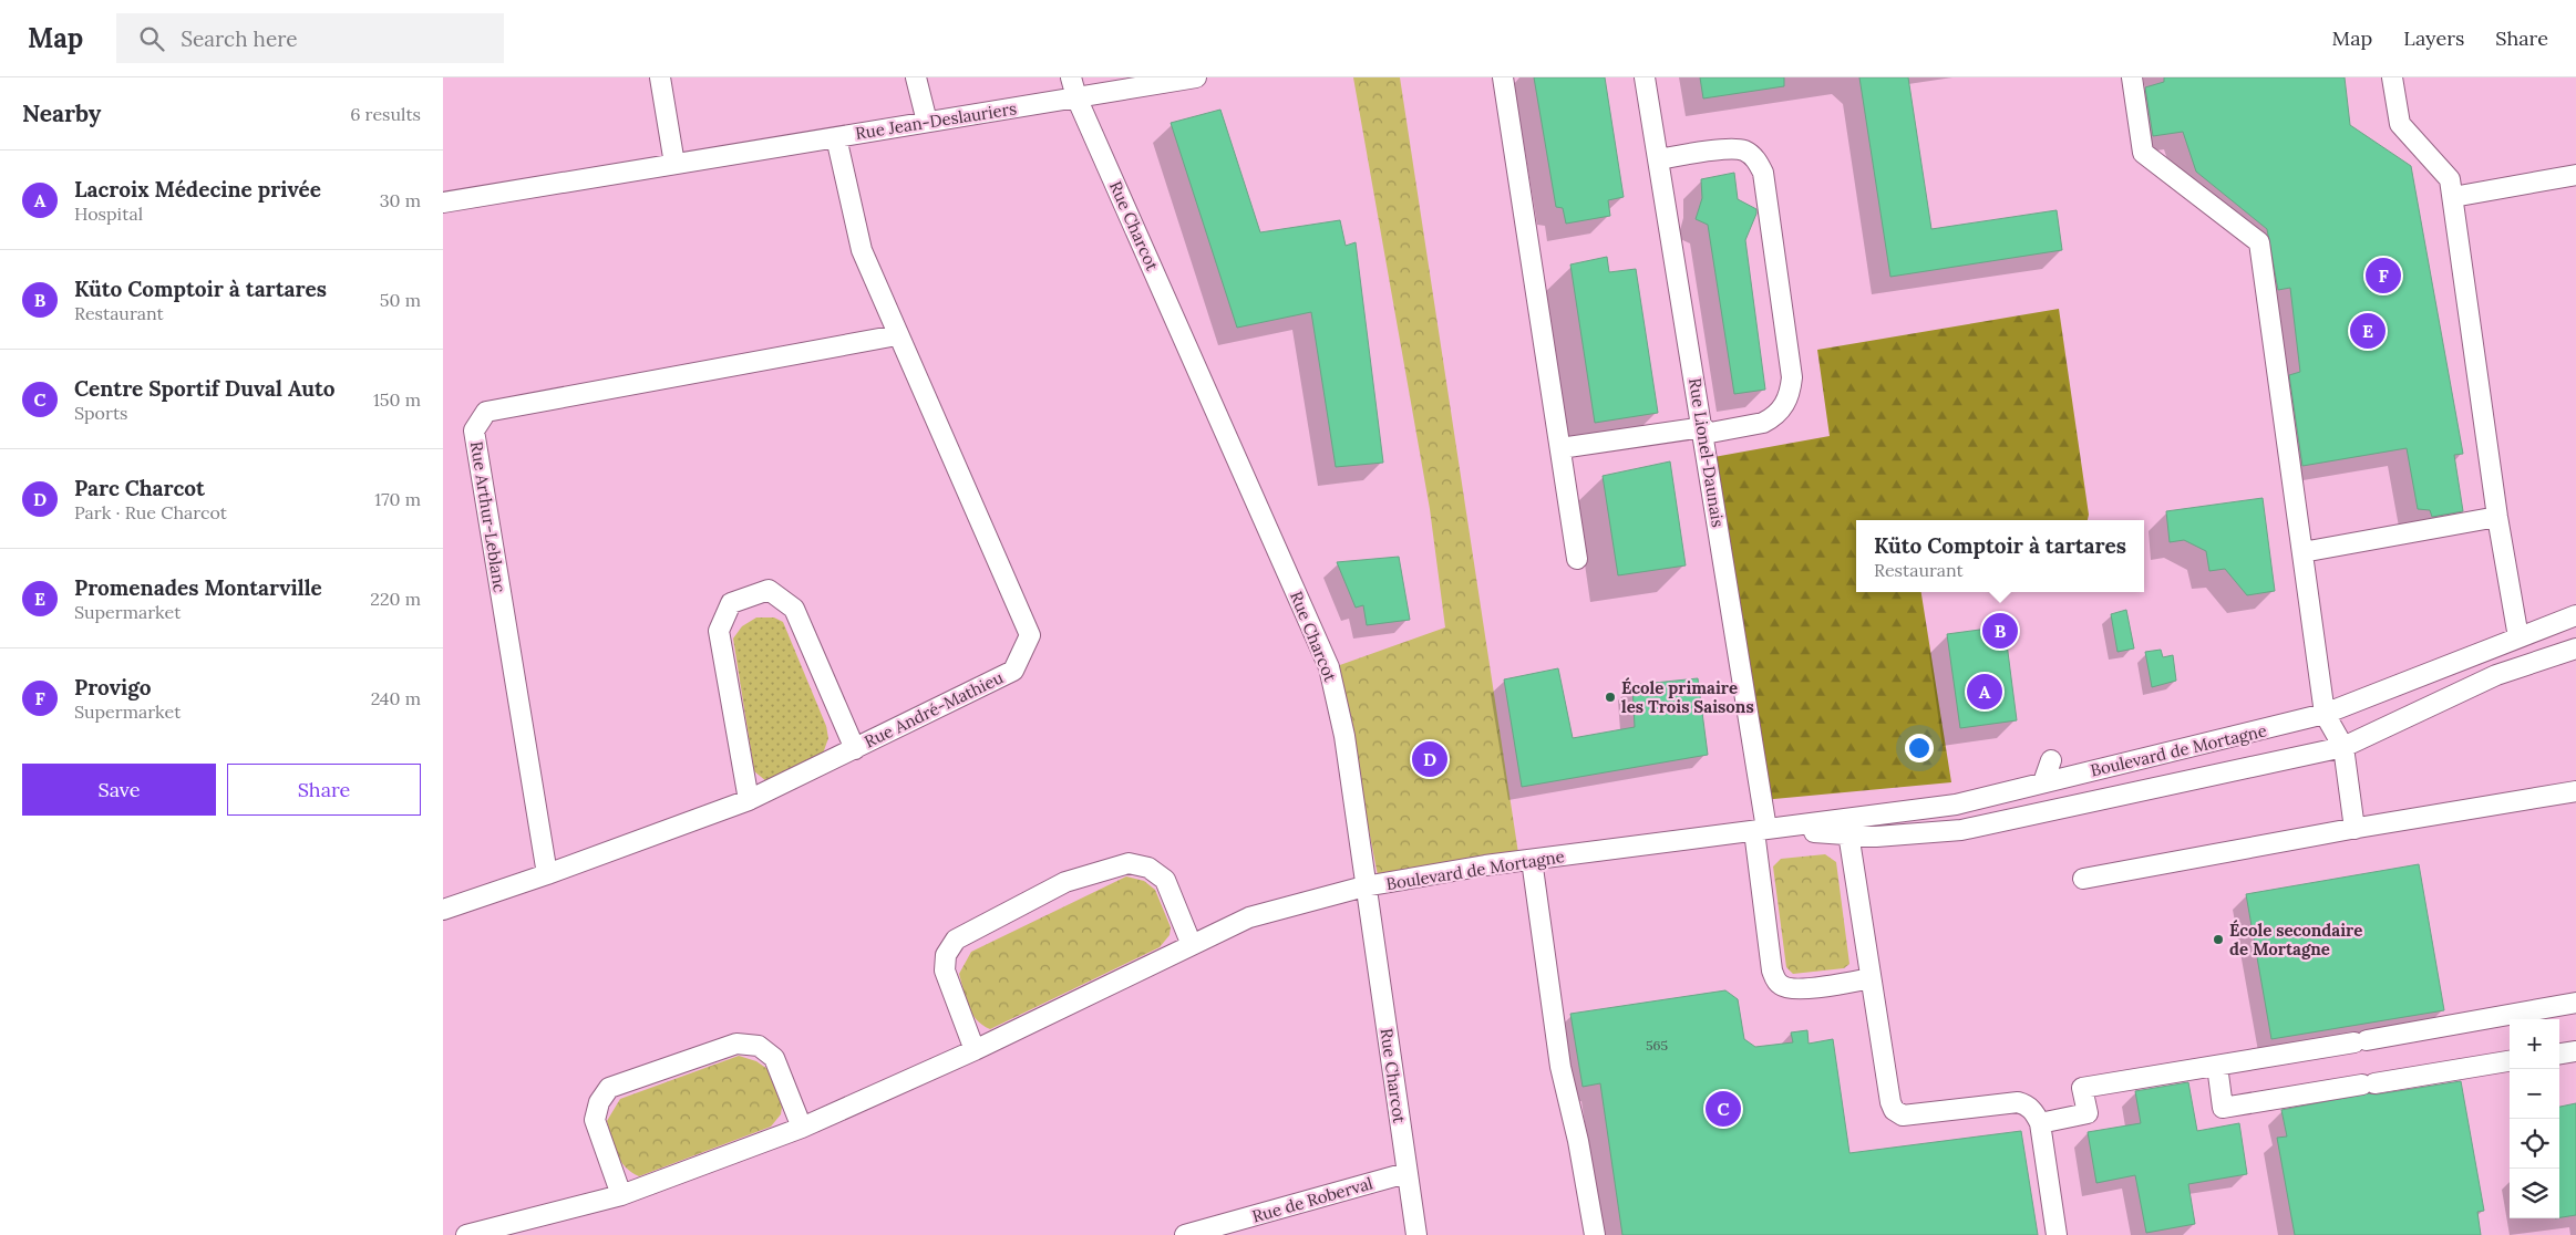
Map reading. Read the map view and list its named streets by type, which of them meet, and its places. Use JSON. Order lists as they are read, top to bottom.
{
  "streets": {
    "street": [
      "Rue Jean-Deslauriers",
      "Rue Charcot",
      "Rue Lionel-Daunais",
      "Rue Arthur-Leblanc",
      "Rue André-Mathieu",
      "Boulevard de Mortagne",
      "Rue de Roberval"
    ]
  },
  "crossings": [
    ["Rue Jean-Deslauriers", "Rue Charcot"],
    ["Rue Jean-Deslauriers", "Rue André-Mathieu"],
    ["Rue Charcot", "Boulevard de Mortagne"],
    ["Rue Charcot", "Rue de Roberval"],
    ["Rue Lionel-Daunais", "Boulevard de Mortagne"],
    ["Rue Arthur-Leblanc", "Rue André-Mathieu"]
  ],
  "places": ["École primaire les Trois Saisons", "École secondaire de Mortagne"],
  "house_numbers": ["565"],
  "page": {
    "header": "Map",
    "search": "Search here",
    "nav": ["Map", "Layers", "Share"],
    "heading": ["Nearby", "6 results"],
    "list": [
      {
        "mark": "A",
        "name": "Lacroix Médecine privée",
        "note": "Hospital",
        "value": "30 m"
      },
      {
        "mark": "B",
        "name": "Küto Comptoir à tartares",
        "note": "Restaurant",
        "value": "50 m"
      },
      {
        "mark": "C",
        "name": "Centre Sportif Duval Auto",
        "note": "Sports",
        "value": "150 m"
      },
      {
        "mark": "D",
        "name": "Parc Charcot",
        "note": "Park · Rue Charcot",
        "value": "170 m"
      },
      {
        "mark": "E",
        "name": "Promenades Montarville",
        "note": "Supermarket",
        "value": "220 m"
      },
      {
        "mark": "F",
        "name": "Provigo",
        "note": "Supermarket",
        "value": "240 m"
      }
    ],
    "pins": [
      "F",
      "E",
      "B",
      "A",
      "D",
      "C"
    ],
    "popup": ["Küto Comptoir à tartares", "Restaurant"],
    "buttons": ["Save", "Share"],
    "map_buttons": ["+", "−"]
  }
}
